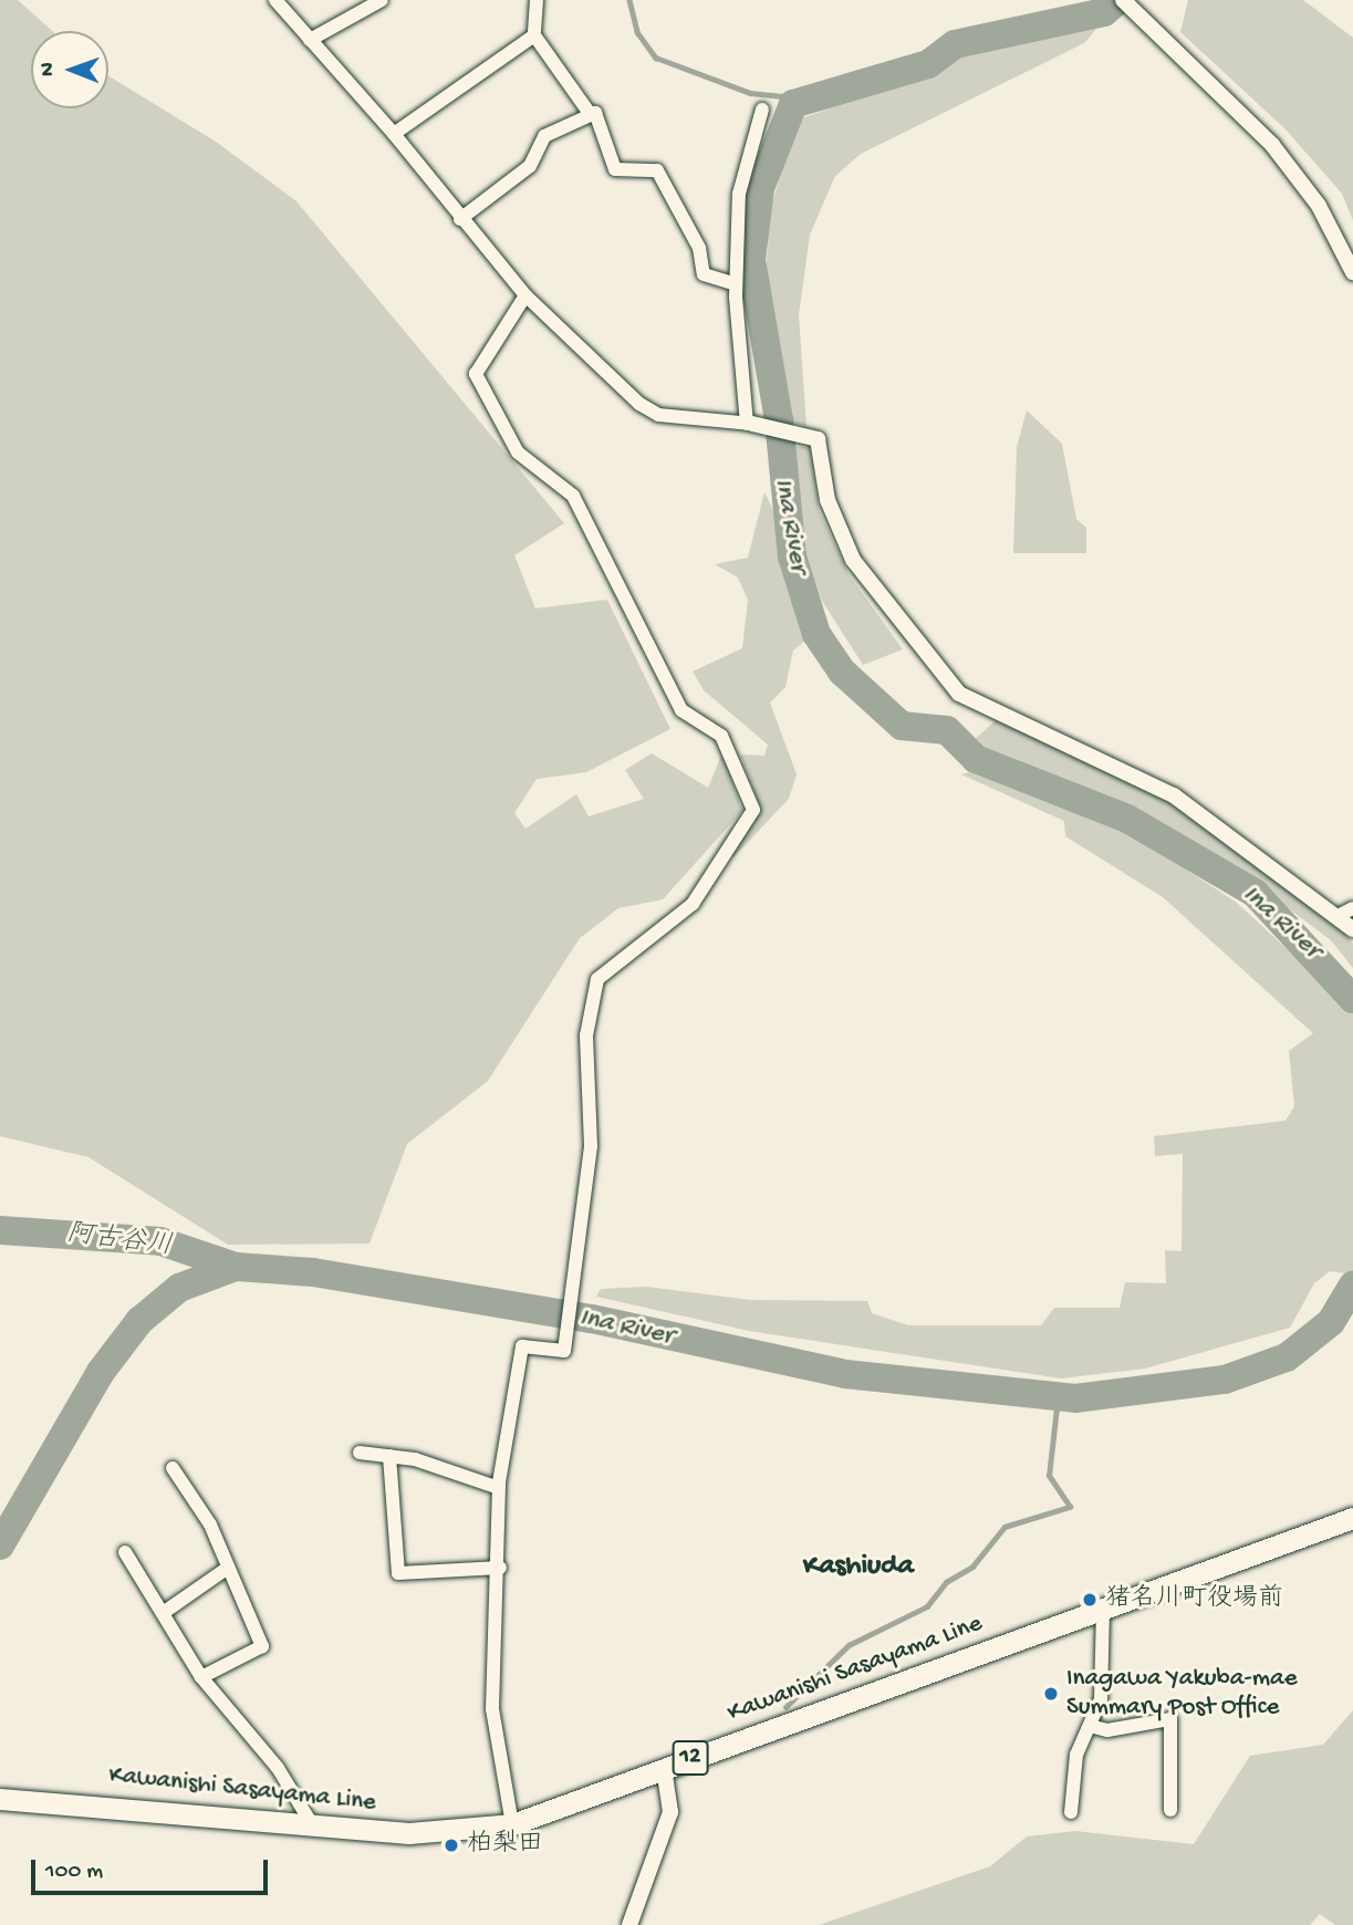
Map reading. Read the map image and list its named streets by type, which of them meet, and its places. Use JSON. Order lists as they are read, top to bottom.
{
  "streets": {
    "main road": ["Kawanishi Sasayama Line", "12"]
  },
  "districts": ["Kashiuda"],
  "water": ["Ina River", "阿古谷川"],
  "places": ["猪名川町役場前", "Inagawa Yakuba-mae Summary Post Office", "柏梨田"],
  "scale_bar": "100 m",
  "north": "left"
}
